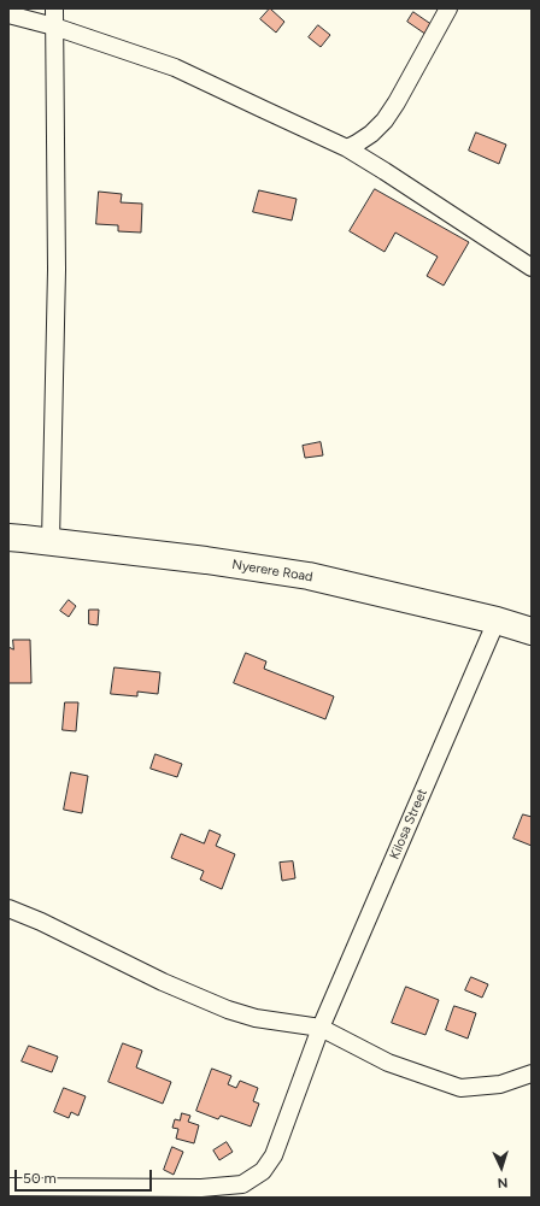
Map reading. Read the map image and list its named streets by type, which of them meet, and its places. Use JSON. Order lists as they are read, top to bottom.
{
  "streets": {
    "main road": ["Nyerere Road"],
    "street": ["Kilosa Street"]
  },
  "crossings": [
    ["Nyerere Road", "Kilosa Street"]
  ],
  "scale_bar": "50 m",
  "north": "bottom"
}
